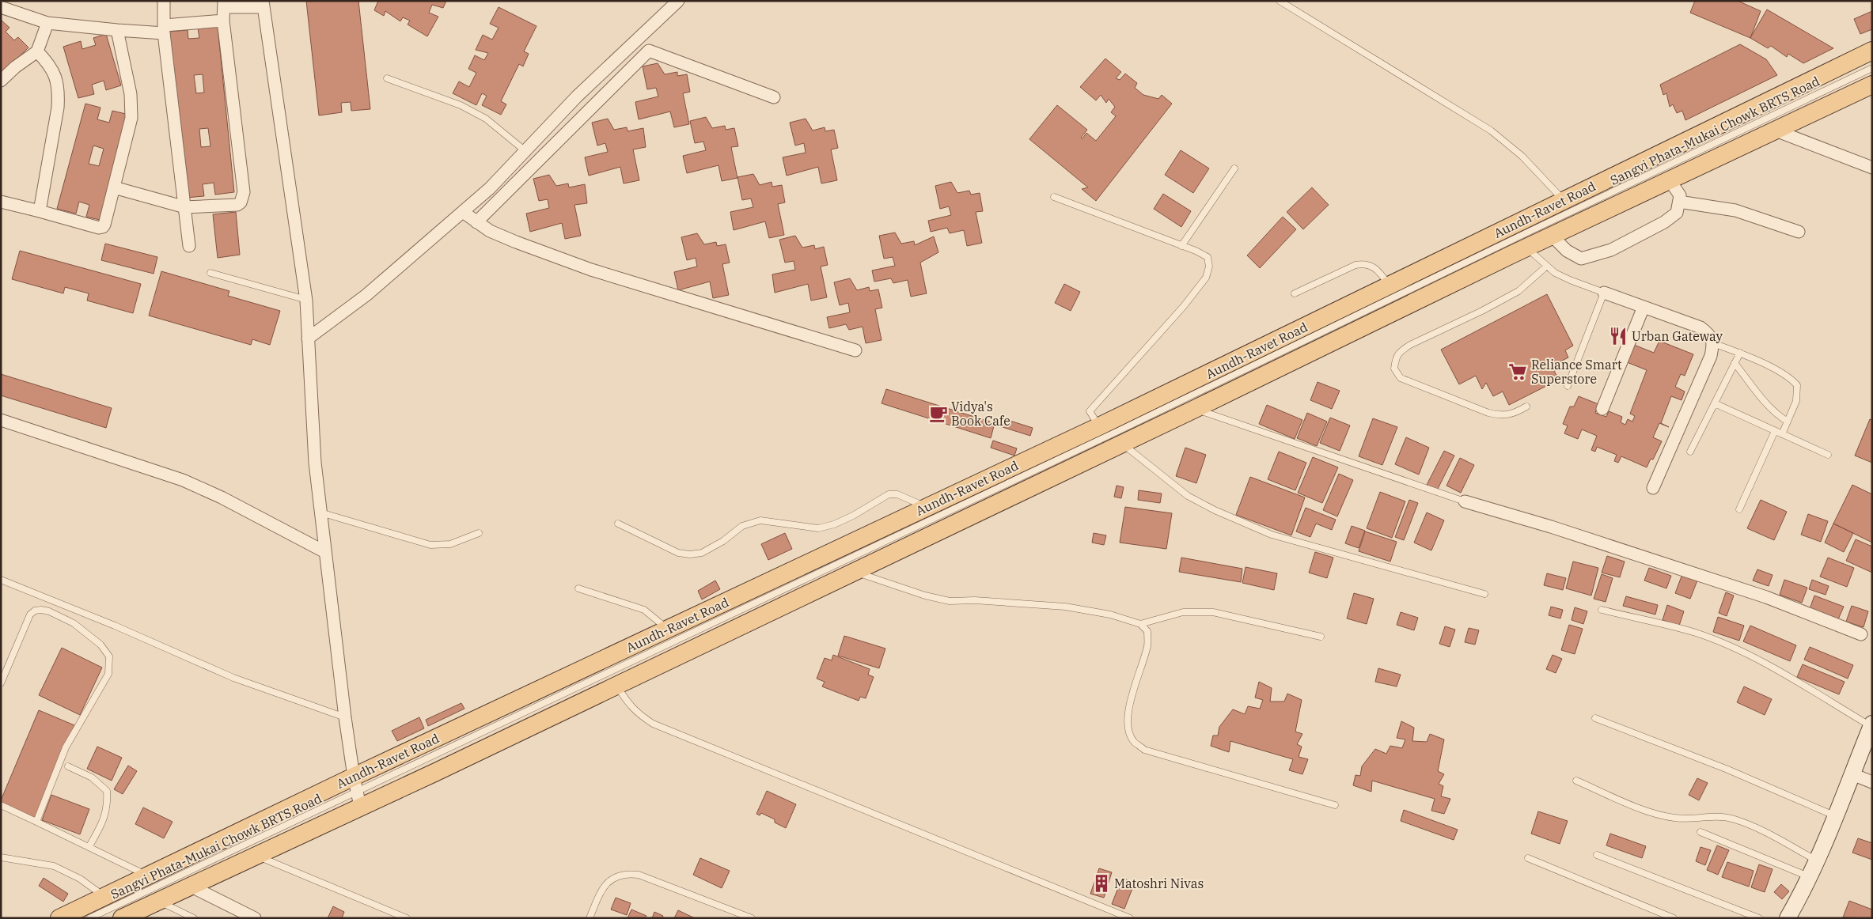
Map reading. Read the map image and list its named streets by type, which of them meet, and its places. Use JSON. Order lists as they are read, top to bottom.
{
  "streets": {
    "main road": ["Aundh-Ravet Road"],
    "lane": ["Sangvi Phata-Mukai Chowk BRTS Road"]
  },
  "crossings": [
    ["Sangvi Phata-Mukai Chowk BRTS Road", "Aundh-Ravet Road"]
  ],
  "places": {
    "restaurant": ["Urban Gateway"],
    "supermarket": ["Reliance Smart Superstore"],
    "cafe": ["Vidya's Book Cafe"],
    "building": ["Matoshri Nivas"]
  }
}
